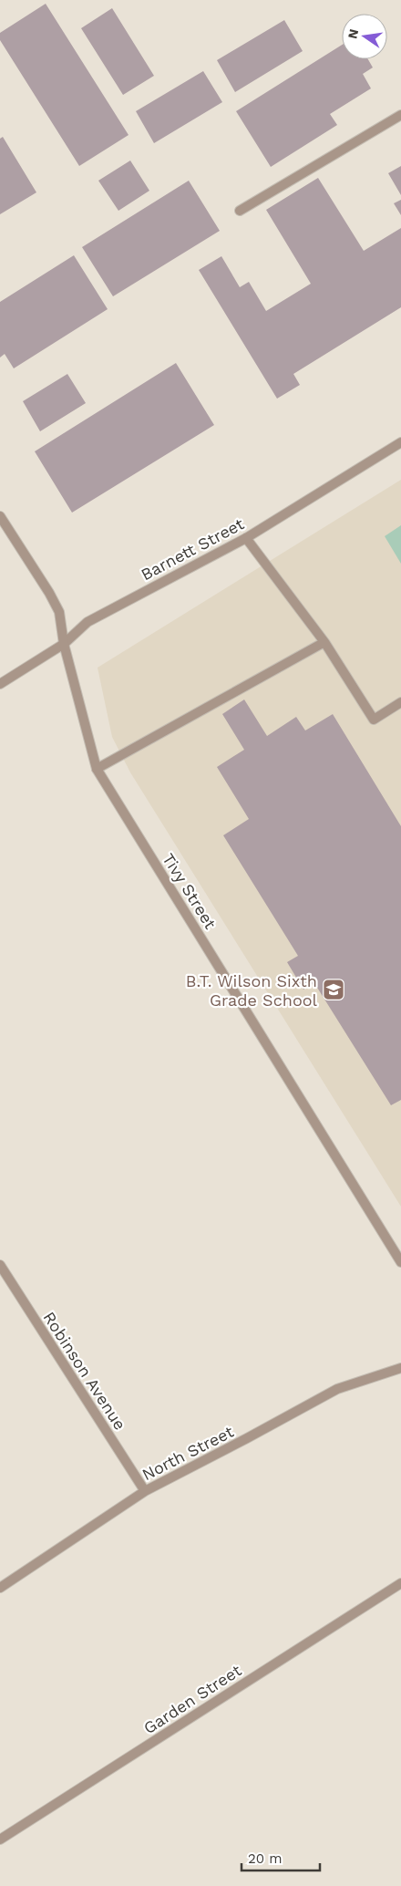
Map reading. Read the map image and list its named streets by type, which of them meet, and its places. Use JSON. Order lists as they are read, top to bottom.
{
  "streets": {
    "street": [
      "Barnett Street",
      "Tivy Street",
      "Robinson Avenue",
      "North Street",
      "Garden Street"
    ]
  },
  "crossings": [
    ["Barnett Street", "Tivy Street"],
    ["Robinson Avenue", "North Street"]
  ],
  "places": {
    "school or university": ["B.T. Wilson Sixth Grade School"]
  },
  "scale_bar": "20 m",
  "north": "left"
}
